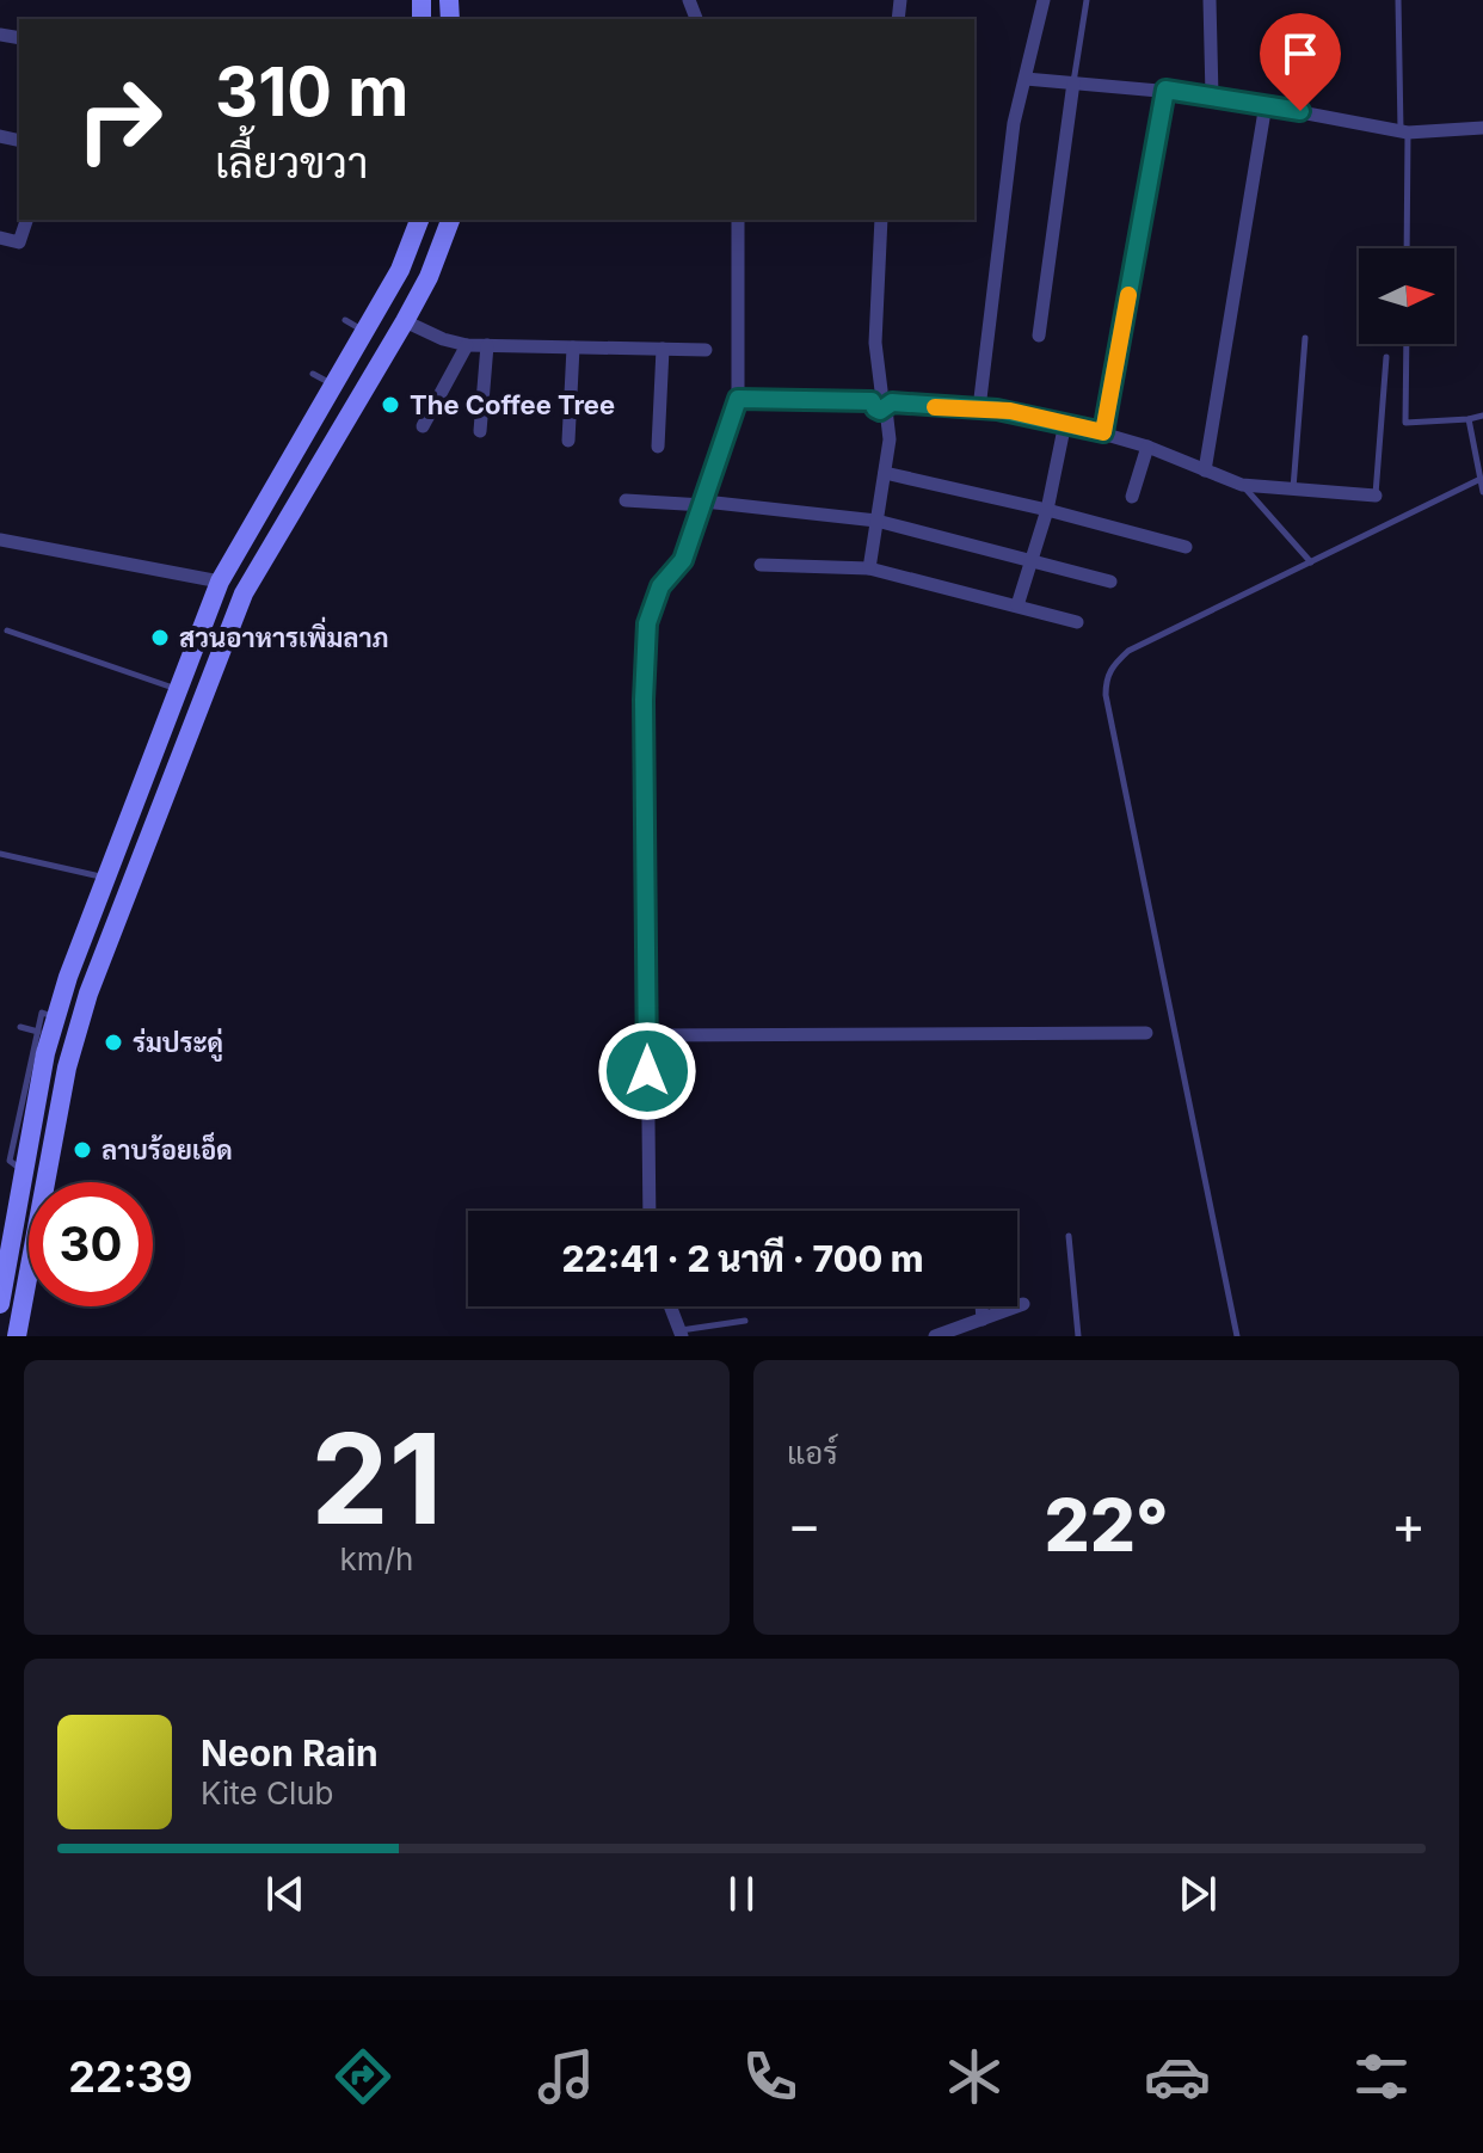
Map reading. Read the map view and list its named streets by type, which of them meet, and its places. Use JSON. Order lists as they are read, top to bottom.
{
  "places": [
    "The Coffee Tree",
    "สวนอาหารเพิ่มลาภ",
    "ร่มประดู่",
    "ลาบร้อยเอ็ด"
  ],
  "north": "right",
  "page": {
    "turn": ["310 m", "เลี้ยวขวา"],
    "limit": "30",
    "trip": "22:41 · 2 นาที · 700 m",
    "tile": [
      ["21", "km/h"],
      "แอร์"
    ],
    "heat": ["−", "22°", "+"],
    "song": ["Neon Rain", "Kite Club"],
    "tabs": "22:39"
  }
}
